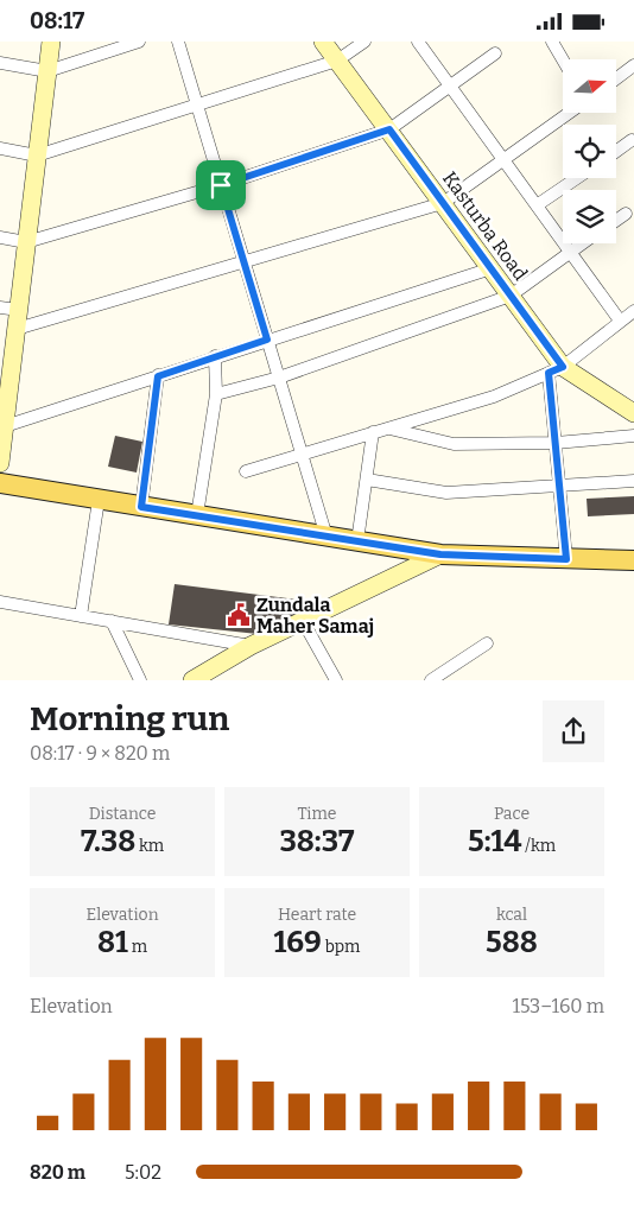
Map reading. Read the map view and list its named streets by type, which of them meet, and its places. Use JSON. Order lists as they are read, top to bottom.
{
  "streets": {
    "street": ["Kasturba Road"]
  },
  "places": {
    "public building": ["Zundala Maher Samaj"]
  },
  "north": "right",
  "page": {
    "status": "08:17",
    "heading": ["Morning run", "08:17 · 9 × 820 m"],
    "stats": [
      ["Distance", "7.38 km"],
      ["Time", "38:37"],
      ["Pace", "5:14 /km"],
      ["Elevation", "81 m"],
      ["Heart rate", "169 bpm"],
      ["kcal", "588"]
    ],
    "chart": ["Elevation", "153–160 m"],
    "list": [
      {
        "name": "820 m",
        "note": "5:02"
      }
    ]
  }
}
